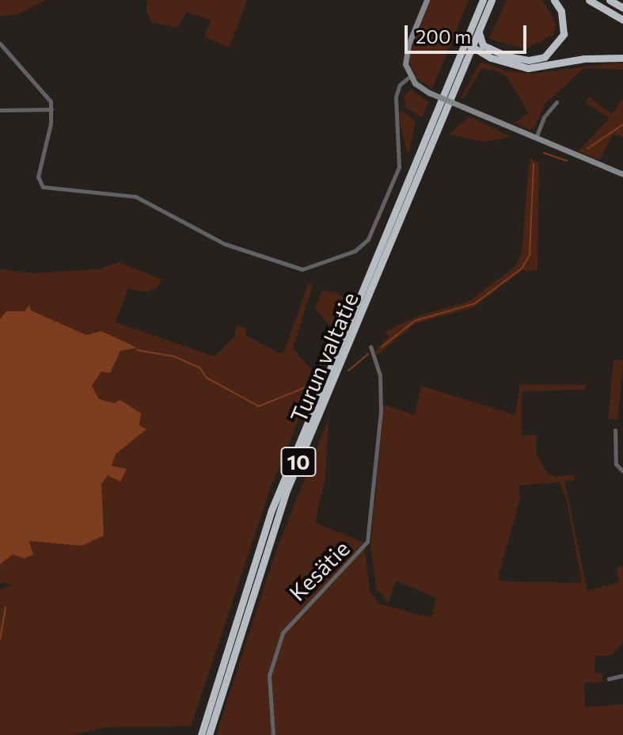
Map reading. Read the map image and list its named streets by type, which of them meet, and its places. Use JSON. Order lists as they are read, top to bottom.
{
  "streets": {
    "highway": ["Turun valtatie", "10"],
    "street": ["Kesätie"]
  },
  "scale_bar": "200 m"
}
